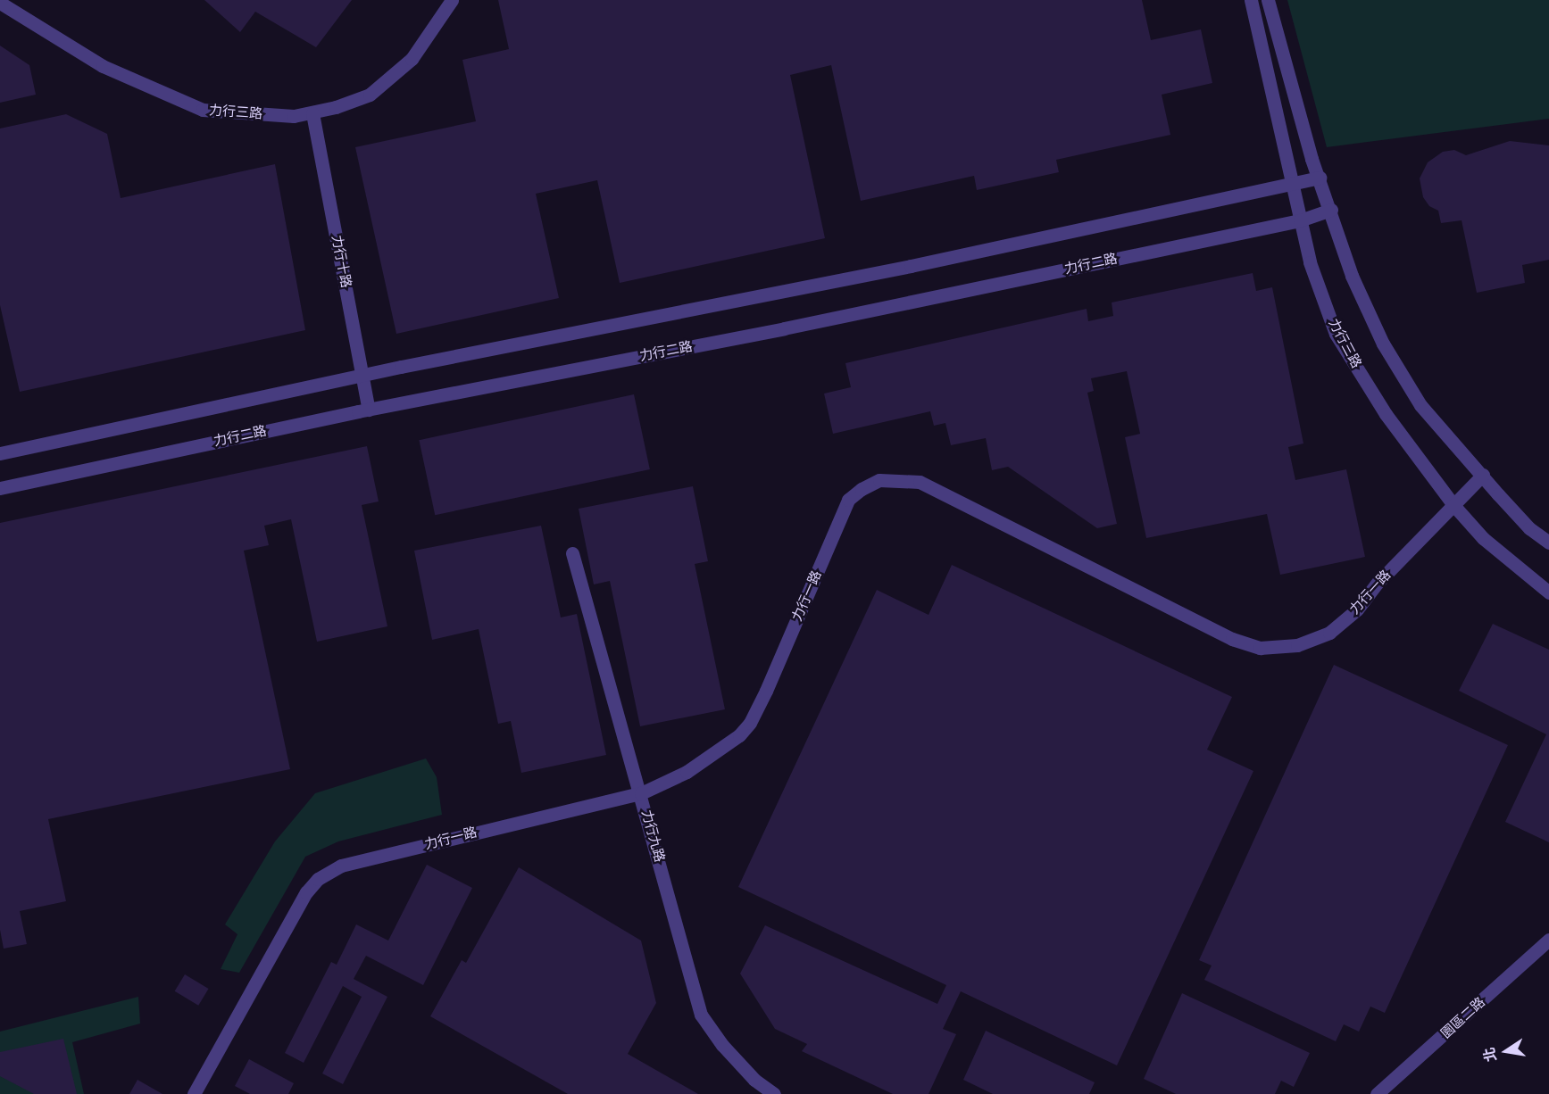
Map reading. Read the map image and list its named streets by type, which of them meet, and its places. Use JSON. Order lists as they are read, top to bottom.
{
  "streets": {
    "street": [
      "力行三路",
      "力行十路",
      "力行二路",
      "力行一路",
      "力行九路",
      "園區二路"
    ]
  },
  "crossings": [
    ["力行三路", "力行十路"],
    ["力行三路", "力行二路"],
    ["力行三路", "力行一路"],
    ["力行十路", "力行二路"],
    ["力行一路", "力行九路"]
  ],
  "north": "left"
}
